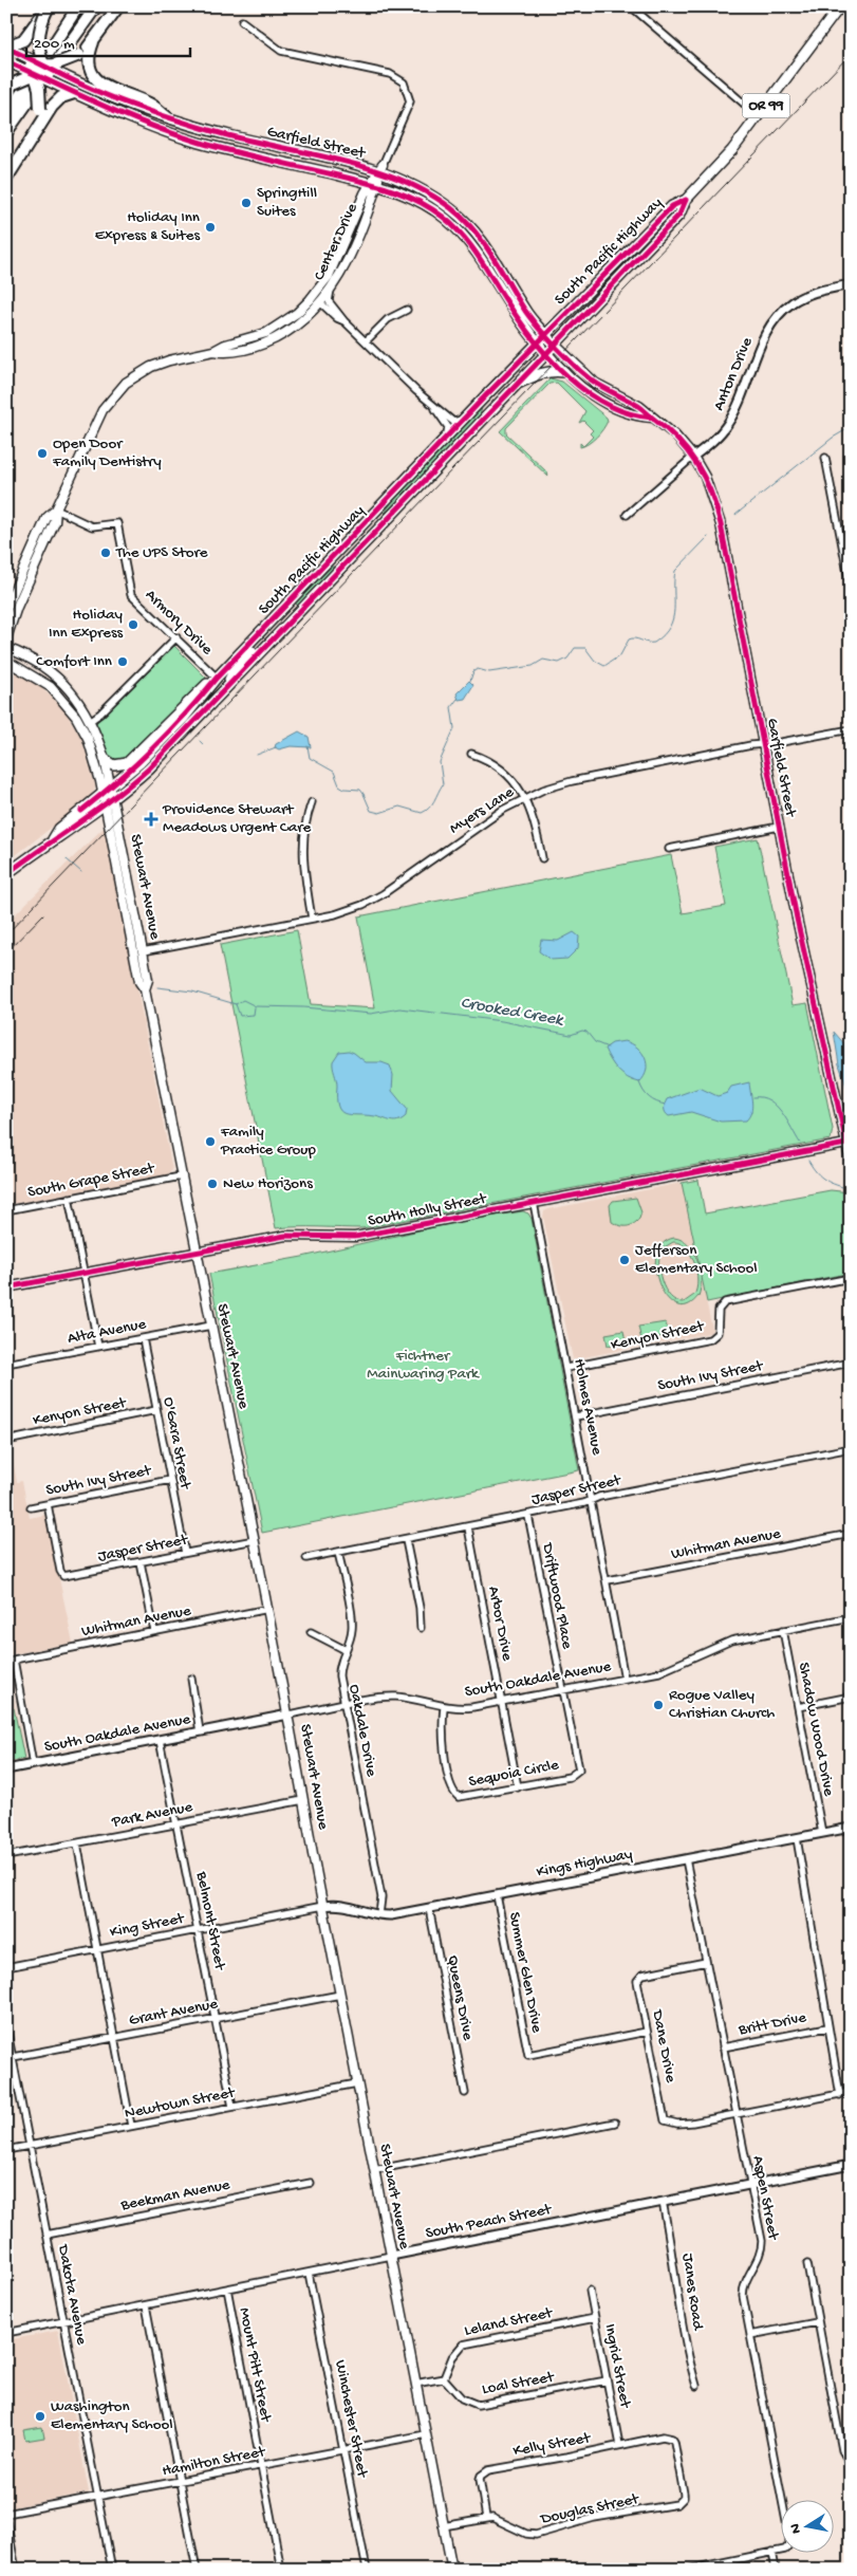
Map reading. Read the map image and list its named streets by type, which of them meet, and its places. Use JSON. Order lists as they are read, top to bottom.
{
  "streets": {
    "main road": [
      "OR 99",
      "Garfield Street",
      "Center Drive",
      "South Pacific Highway",
      "Stewart Avenue"
    ],
    "street": [
      "Anton Drive",
      "Armory Drive",
      "Myers Lane",
      "South Grape Street",
      "South Holly Street",
      "Alta Avenue",
      "Kenyon Street",
      "South Ivy Street",
      "Holmes Avenue",
      "O'Gara Street",
      "Jasper Street",
      "Whitman Avenue",
      "Driftwood Place",
      "Arbor Drive",
      "South Oakdale Avenue",
      "Shadow Wood Drive",
      "Oakdale Drive",
      "Sequoia Circle",
      "Park Avenue",
      "Kings Highway",
      "Belmont Street",
      "King Street",
      "Summer Glen Drive",
      "Queens Drive",
      "Grant Avenue",
      "Britt Drive",
      "Dane Drive",
      "Newtown Street",
      "Beekman Avenue",
      "Aspen Street",
      "South Peach Street",
      "Janes Road",
      "Dakota Avenue",
      "Leland Street",
      "Mount Pitt Street",
      "Ingrid Street",
      "Loal Street",
      "Winchester Street",
      "Kelly Street",
      "Hamilton Street",
      "Douglas Street"
    ]
  },
  "crossings": [
    ["OR 99", "South Pacific Highway"],
    ["OR 99", "Stewart Avenue"],
    ["Garfield Street", "Center Drive"],
    ["Garfield Street", "South Pacific Highway"],
    ["Garfield Street", "Anton Drive"],
    ["Garfield Street", "Myers Lane"],
    ["Garfield Street", "South Holly Street"],
    ["Center Drive", "Armory Drive"],
    ["South Pacific Highway", "Armory Drive"],
    ["South Pacific Highway", "Stewart Avenue"],
    ["Myers Lane", "Stewart Avenue"],
    ["Stewart Avenue", "South Grape Street"],
    ["Stewart Avenue", "South Holly Street"],
    ["Stewart Avenue", "Alta Avenue"],
    ["Stewart Avenue", "Jasper Street"],
    ["Stewart Avenue", "Whitman Avenue"],
    ["Stewart Avenue", "South Oakdale Avenue"],
    ["Stewart Avenue", "Park Avenue"],
    ["Stewart Avenue", "Kings Highway"],
    ["Stewart Avenue", "King Street"],
    ["Stewart Avenue", "Grant Avenue"],
    ["Stewart Avenue", "Newtown Street"],
    ["Stewart Avenue", "South Peach Street"],
    ["Stewart Avenue", "Hamilton Street"],
    ["Stewart Avenue", "Douglas Street"],
    ["South Holly Street", "Holmes Avenue"],
    ["Alta Avenue", "O'Gara Street"],
    ["Kenyon Street", "Holmes Avenue"],
    ["Kenyon Street", "O'Gara Street"],
    ["South Ivy Street", "Holmes Avenue"],
    ["South Ivy Street", "O'Gara Street"],
    ["South Ivy Street", "Jasper Street"],
    ["Holmes Avenue", "Jasper Street"],
    ["Holmes Avenue", "Whitman Avenue"],
    ["Holmes Avenue", "South Oakdale Avenue"],
    ["O'Gara Street", "Jasper Street"],
    ["Jasper Street", "Driftwood Place"],
    ["Jasper Street", "Arbor Drive"],
    ["Jasper Street", "Oakdale Drive"],
    ["Whitman Avenue", "South Oakdale Avenue"],
    ["Driftwood Place", "South Oakdale Avenue"],
    ["Driftwood Place", "Sequoia Circle"],
    ["Arbor Drive", "South Oakdale Avenue"],
    ["Arbor Drive", "Sequoia Circle"],
    ["South Oakdale Avenue", "Shadow Wood Drive"],
    ["South Oakdale Avenue", "Oakdale Drive"],
    ["South Oakdale Avenue", "Sequoia Circle"],
    ["South Oakdale Avenue", "Belmont Street"],
    ["Shadow Wood Drive", "Kings Highway"],
    ["Oakdale Drive", "Kings Highway"],
    ["Park Avenue", "Belmont Street"],
    ["Kings Highway", "King Street"],
    ["Kings Highway", "Summer Glen Drive"],
    ["Kings Highway", "Queens Drive"],
    ["Kings Highway", "Aspen Street"],
    ["Belmont Street", "King Street"],
    ["Belmont Street", "Grant Avenue"],
    ["Belmont Street", "Newtown Street"],
    ["Summer Glen Drive", "Dane Drive"],
    ["Grant Avenue", "Dakota Avenue"],
    ["Britt Drive", "Aspen Street"],
    ["Dane Drive", "Aspen Street"],
    ["Newtown Street", "Dakota Avenue"],
    ["Beekman Avenue", "Dakota Avenue"],
    ["Aspen Street", "South Peach Street"],
    ["South Peach Street", "Janes Road"],
    ["South Peach Street", "Dakota Avenue"],
    ["South Peach Street", "Mount Pitt Street"],
    ["South Peach Street", "Winchester Street"],
    ["Dakota Avenue", "Hamilton Street"],
    ["Leland Street", "Ingrid Street"],
    ["Leland Street", "Loal Street"],
    ["Mount Pitt Street", "Hamilton Street"],
    ["Ingrid Street", "Loal Street"],
    ["Ingrid Street", "Kelly Street"],
    ["Winchester Street", "Hamilton Street"],
    ["Kelly Street", "Douglas Street"]
  ],
  "water": ["Crooked Creek"],
  "parks": ["Fichtner Mainwaring Park"],
  "places": {
    "other": [
      "SpringHill Suites",
      "Holiday Inn Express & Suites",
      "Open Door Family Dentistry",
      "The UPS Store",
      "Holiday Inn Express",
      "Comfort Inn",
      "Family Practice Group",
      "New Horizons",
      "Jefferson Elementary School",
      "Rogue Valley Christian Church",
      "Washington Elementary School"
    ],
    "health": ["Providence Stewart Meadows Urgent Care"]
  },
  "scale_bar": "200 m",
  "north": "left"
}
